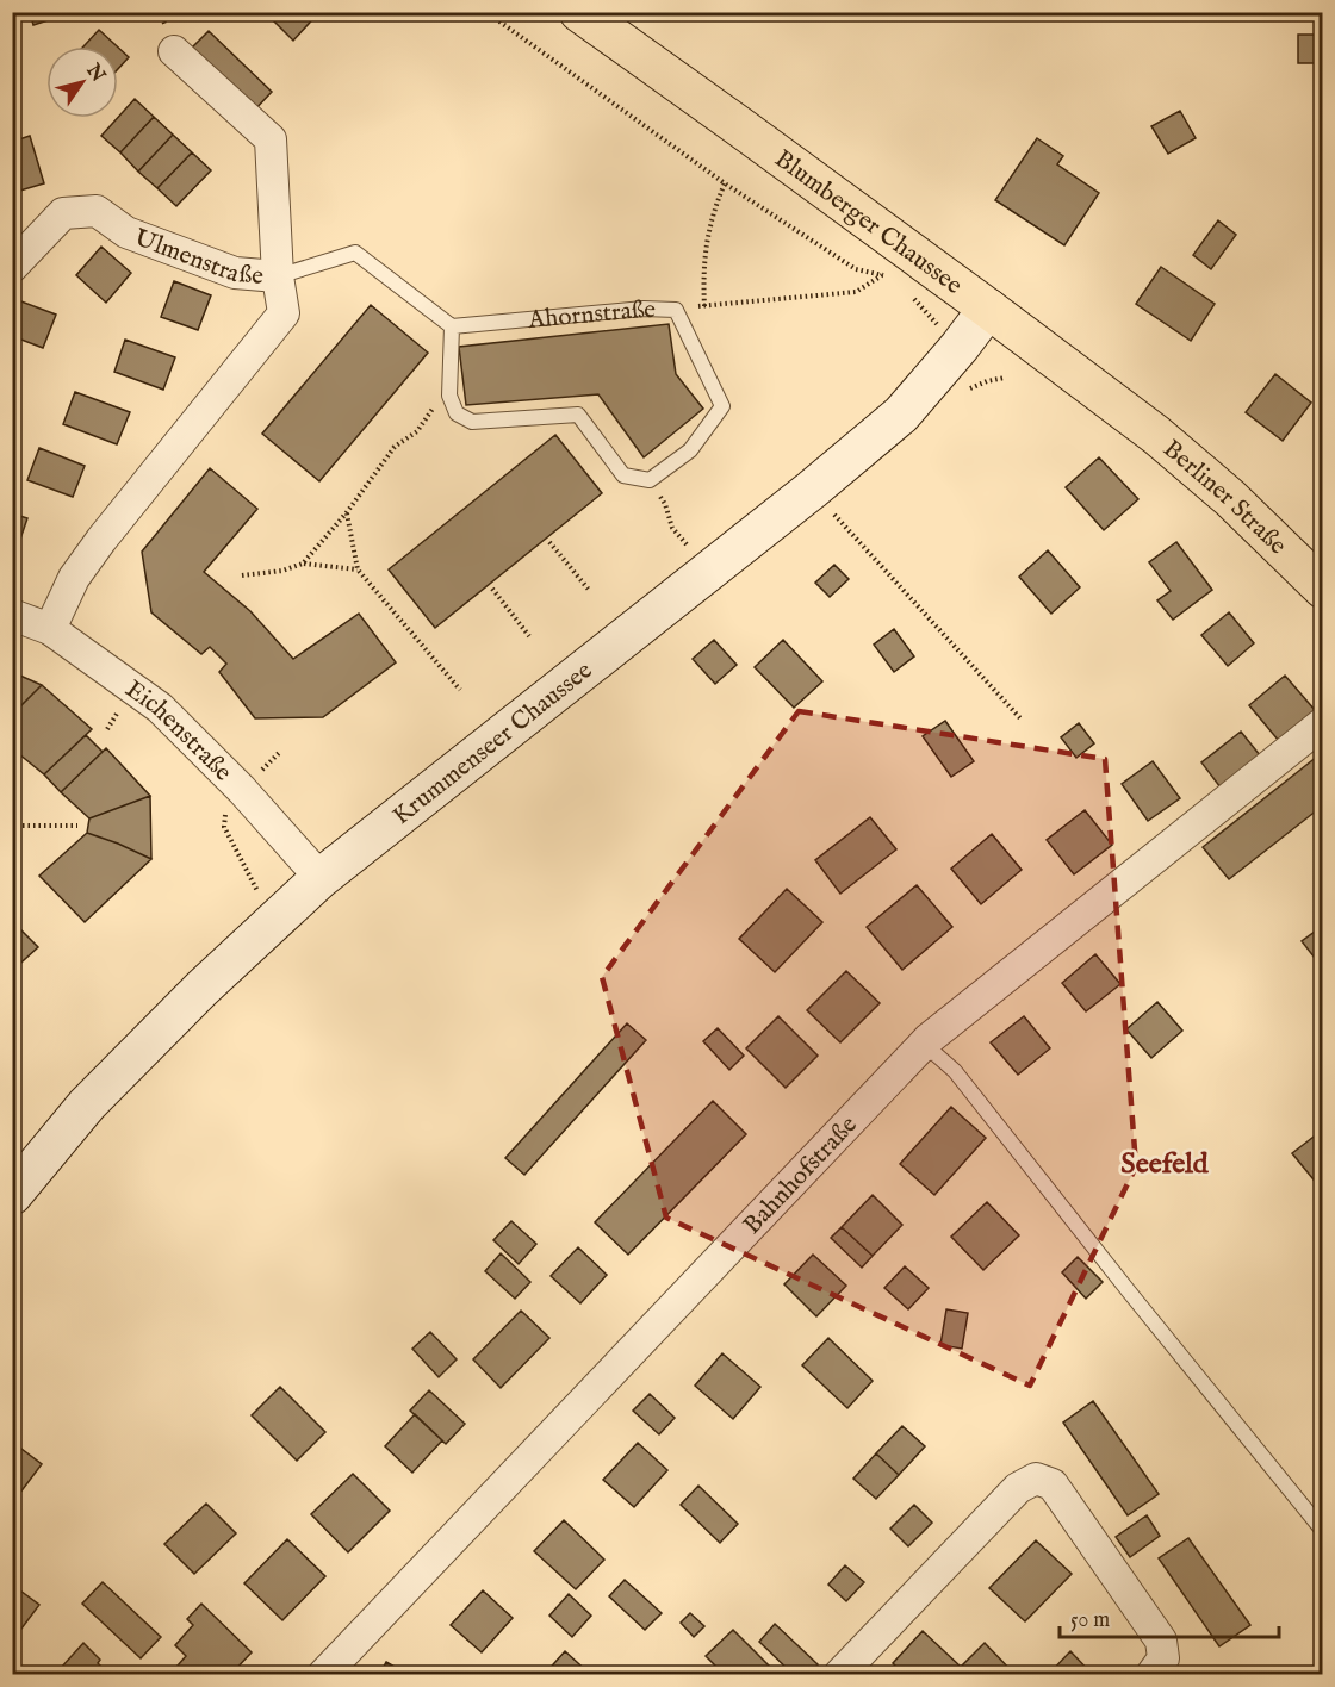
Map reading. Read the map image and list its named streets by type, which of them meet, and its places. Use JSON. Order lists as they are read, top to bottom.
{
  "streets": {
    "main road": ["Blumberger Chaussee", "Berliner Straße", "Krummenseer Chaussee"],
    "street": ["Ulmenstraße", "Eichenstraße", "Bahnhofstraße"],
    "lane": ["Ahornstraße"]
  },
  "crossings": [
    ["Blumberger Chaussee", "Berliner Straße"],
    ["Blumberger Chaussee", "Krummenseer Chaussee"],
    ["Eichenstraße", "Krummenseer Chaussee"]
  ],
  "districts": ["Seefeld"],
  "scale_bar": "50 m",
  "north": "top right"
}
